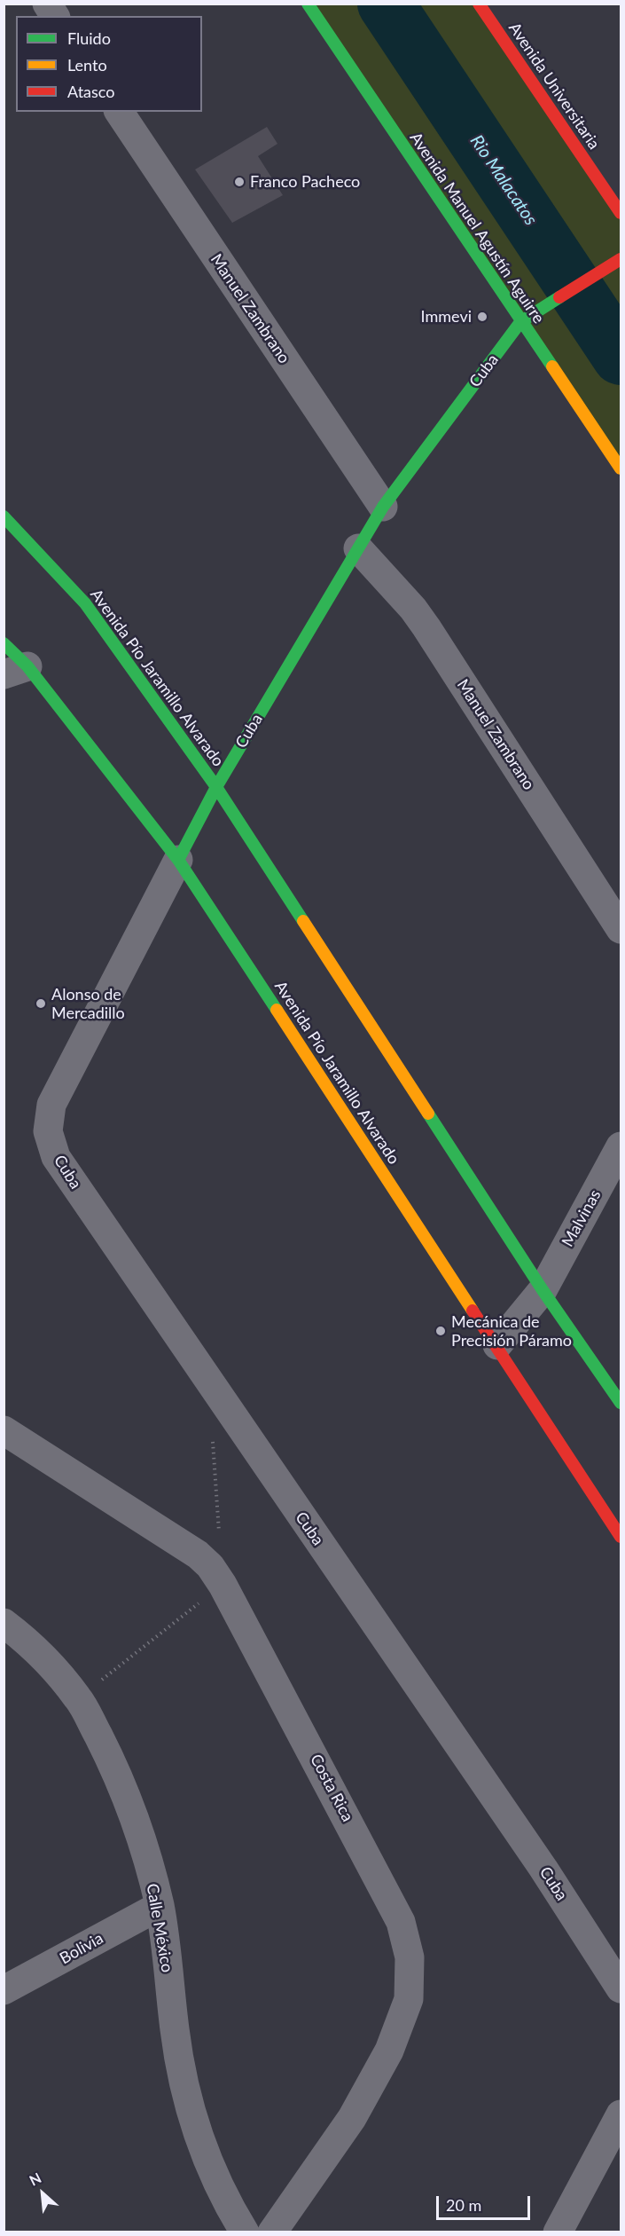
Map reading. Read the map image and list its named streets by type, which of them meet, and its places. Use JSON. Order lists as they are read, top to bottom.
{
  "streets": {
    "main road": [
      "Avenida Universitaria",
      "Avenida Manuel Agustín Aguirre",
      "Cuba",
      "Avenida Pío Jaramillo Alvarado"
    ],
    "street": [
      "Manuel Zambrano",
      "Malvinas",
      "Costa Rica",
      "Calle México",
      "Bolivia"
    ]
  },
  "crossings": [
    ["Avenida Manuel Agustín Aguirre", "Cuba"],
    ["Manuel Zambrano", "Cuba"],
    ["Cuba", "Avenida Pío Jaramillo Alvarado"],
    ["Avenida Pío Jaramillo Alvarado", "Malvinas"],
    ["Calle México", "Bolivia"]
  ],
  "water": ["Rio Malacatos"],
  "places": [
    "Franco Pacheco",
    "Immevi",
    "Alonso de Mercadillo",
    "Mecánica de Precisión Páramo"
  ],
  "legend": ["Fluido", "Lento", "Atasco"],
  "scale_bar": "20 m",
  "north": "top left"
}
